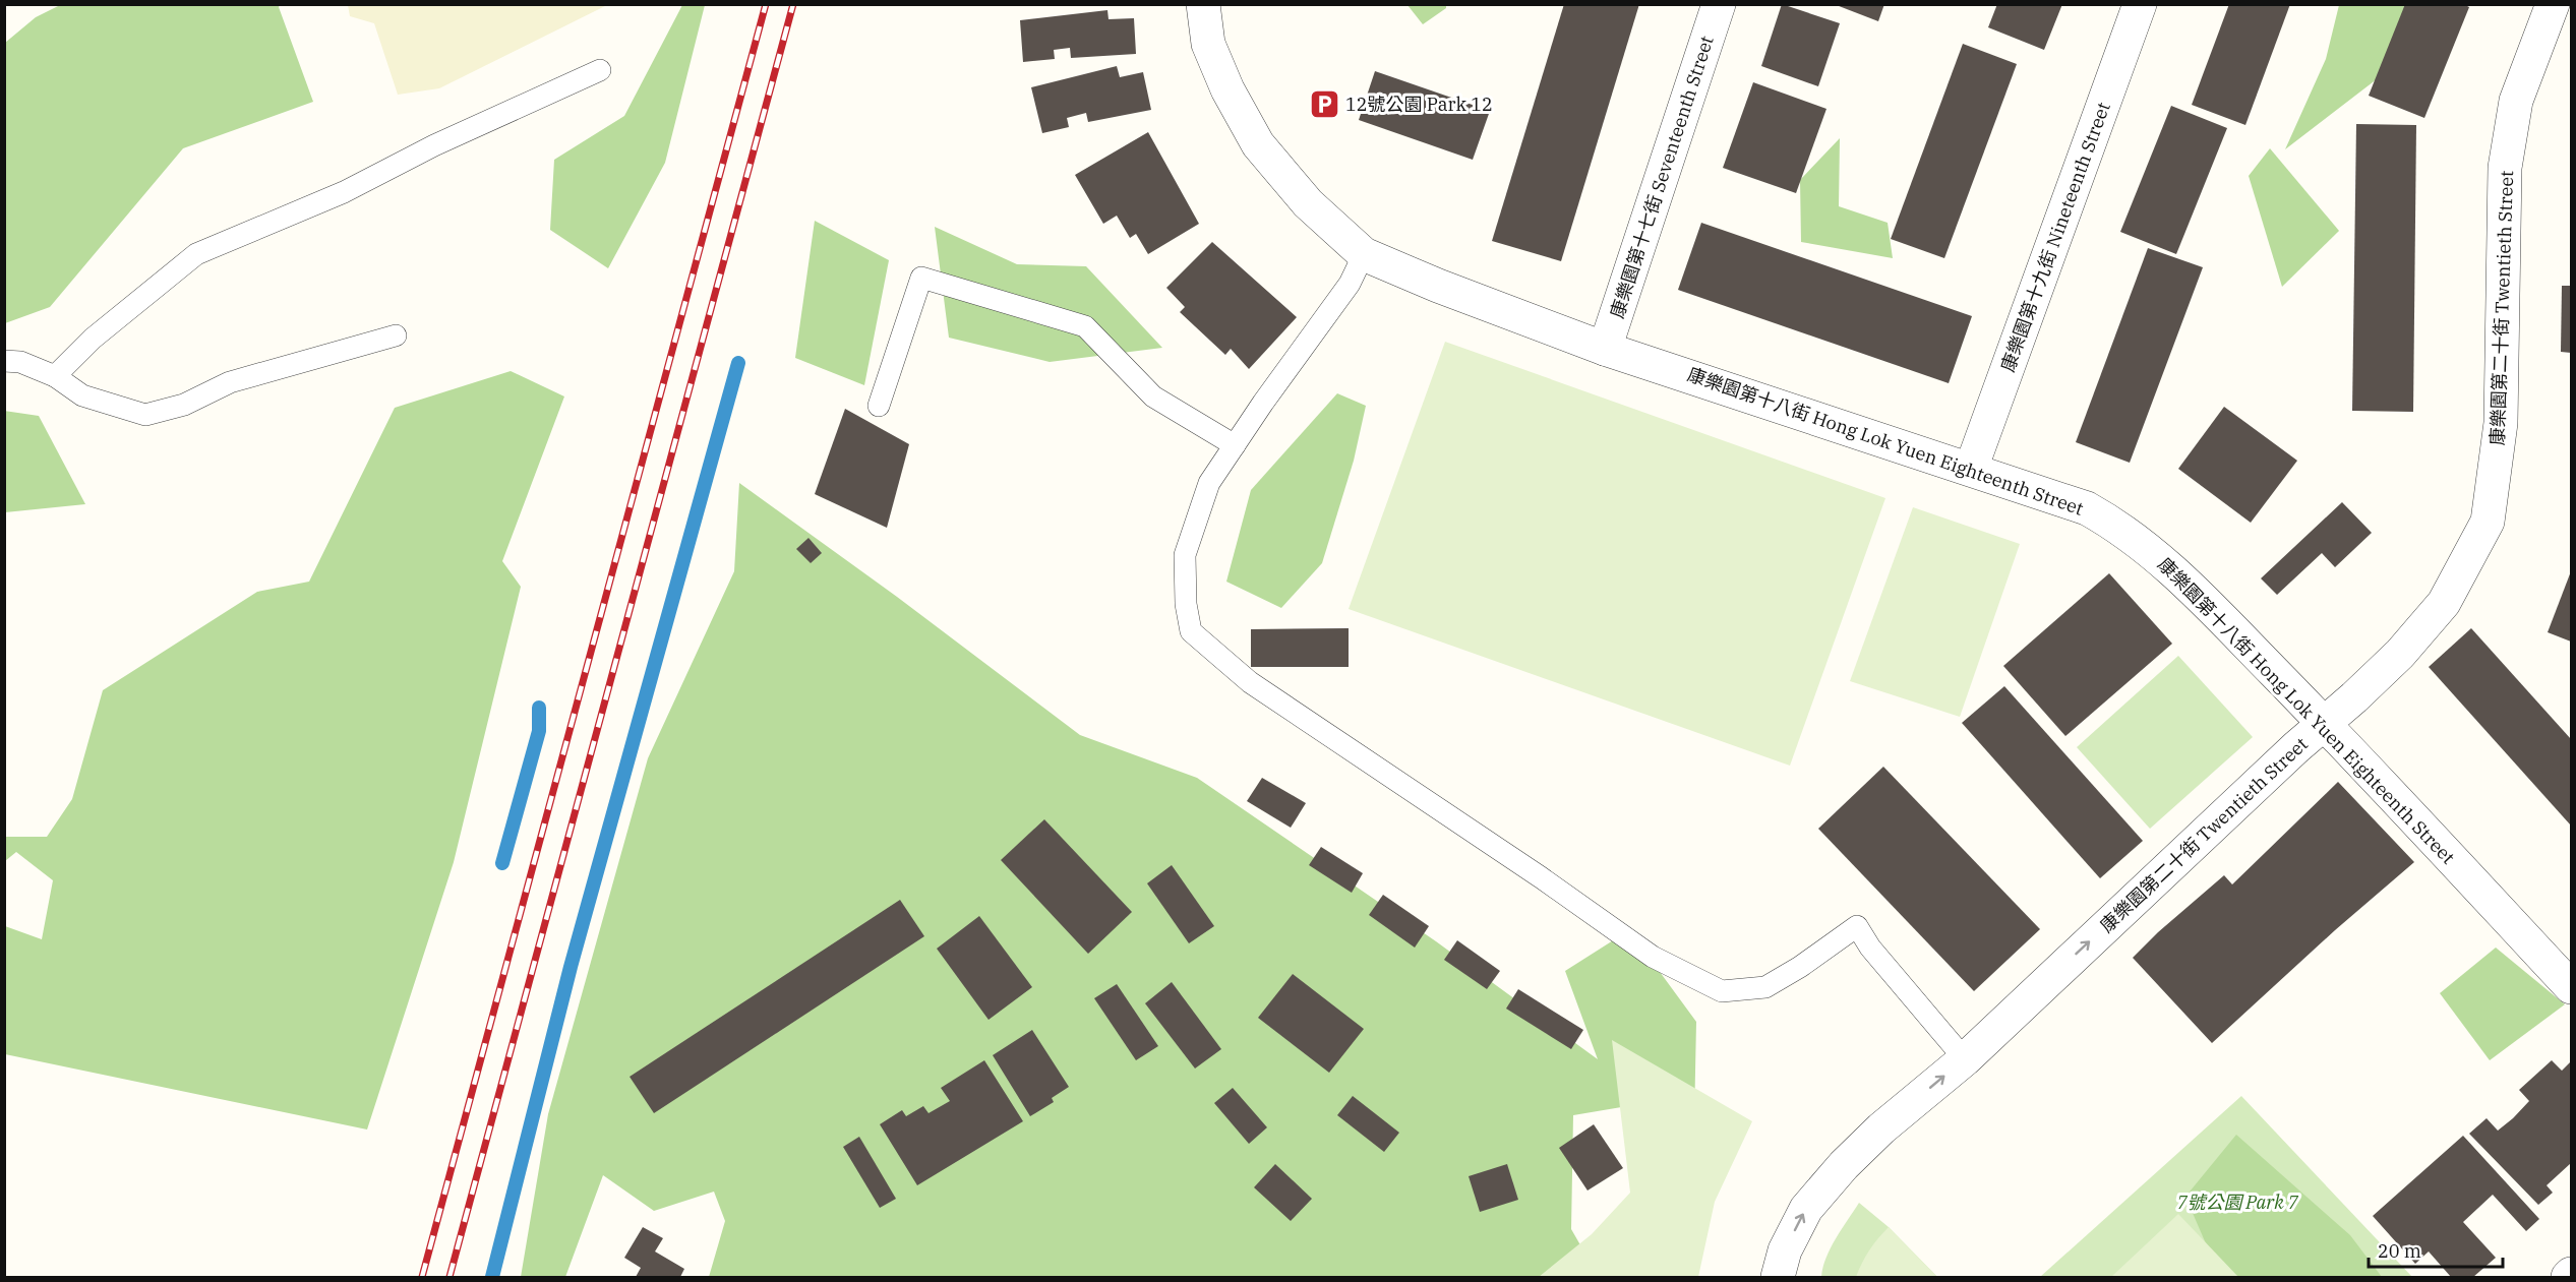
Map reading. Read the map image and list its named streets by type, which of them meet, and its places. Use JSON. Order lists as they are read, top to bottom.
{
  "streets": {
    "street": [
      "康樂園第十七街 Seventeenth Street",
      "康樂園第十九街 Nineteenth Street",
      "康樂園第二十街 Twentieth Street",
      "康樂園第十八街 Hong Lok Yuen Eighteenth Street"
    ]
  },
  "crossings": [
    ["康樂園第十七街 Seventeenth Street", "康樂園第十八街 Hong Lok Yuen Eighteenth Street"],
    ["康樂園第十九街 Nineteenth Street", "康樂園第十八街 Hong Lok Yuen Eighteenth Street"],
    ["康樂園第二十街 Twentieth Street", "康樂園第十八街 Hong Lok Yuen Eighteenth Street"]
  ],
  "one_way": ["康樂園第二十街 Twentieth Street"],
  "parks": ["7號公園 Park 7"],
  "places": {
    "parking": ["12號公園 Park 12"]
  },
  "scale_bar": "20 m"
}
